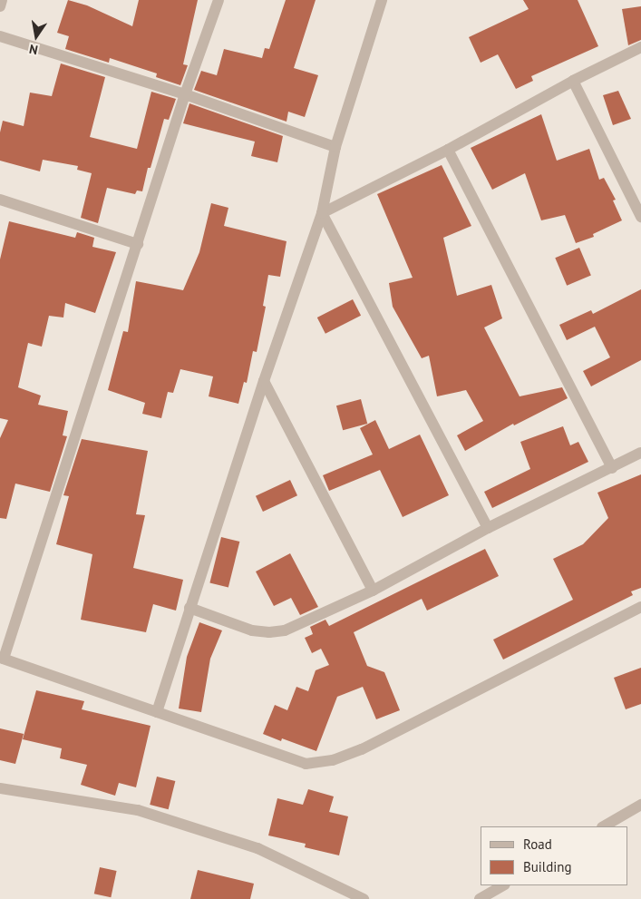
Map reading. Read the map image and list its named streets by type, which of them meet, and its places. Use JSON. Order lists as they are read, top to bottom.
{
  "legend": ["Road", "Building"],
  "north": "bottom"
}
